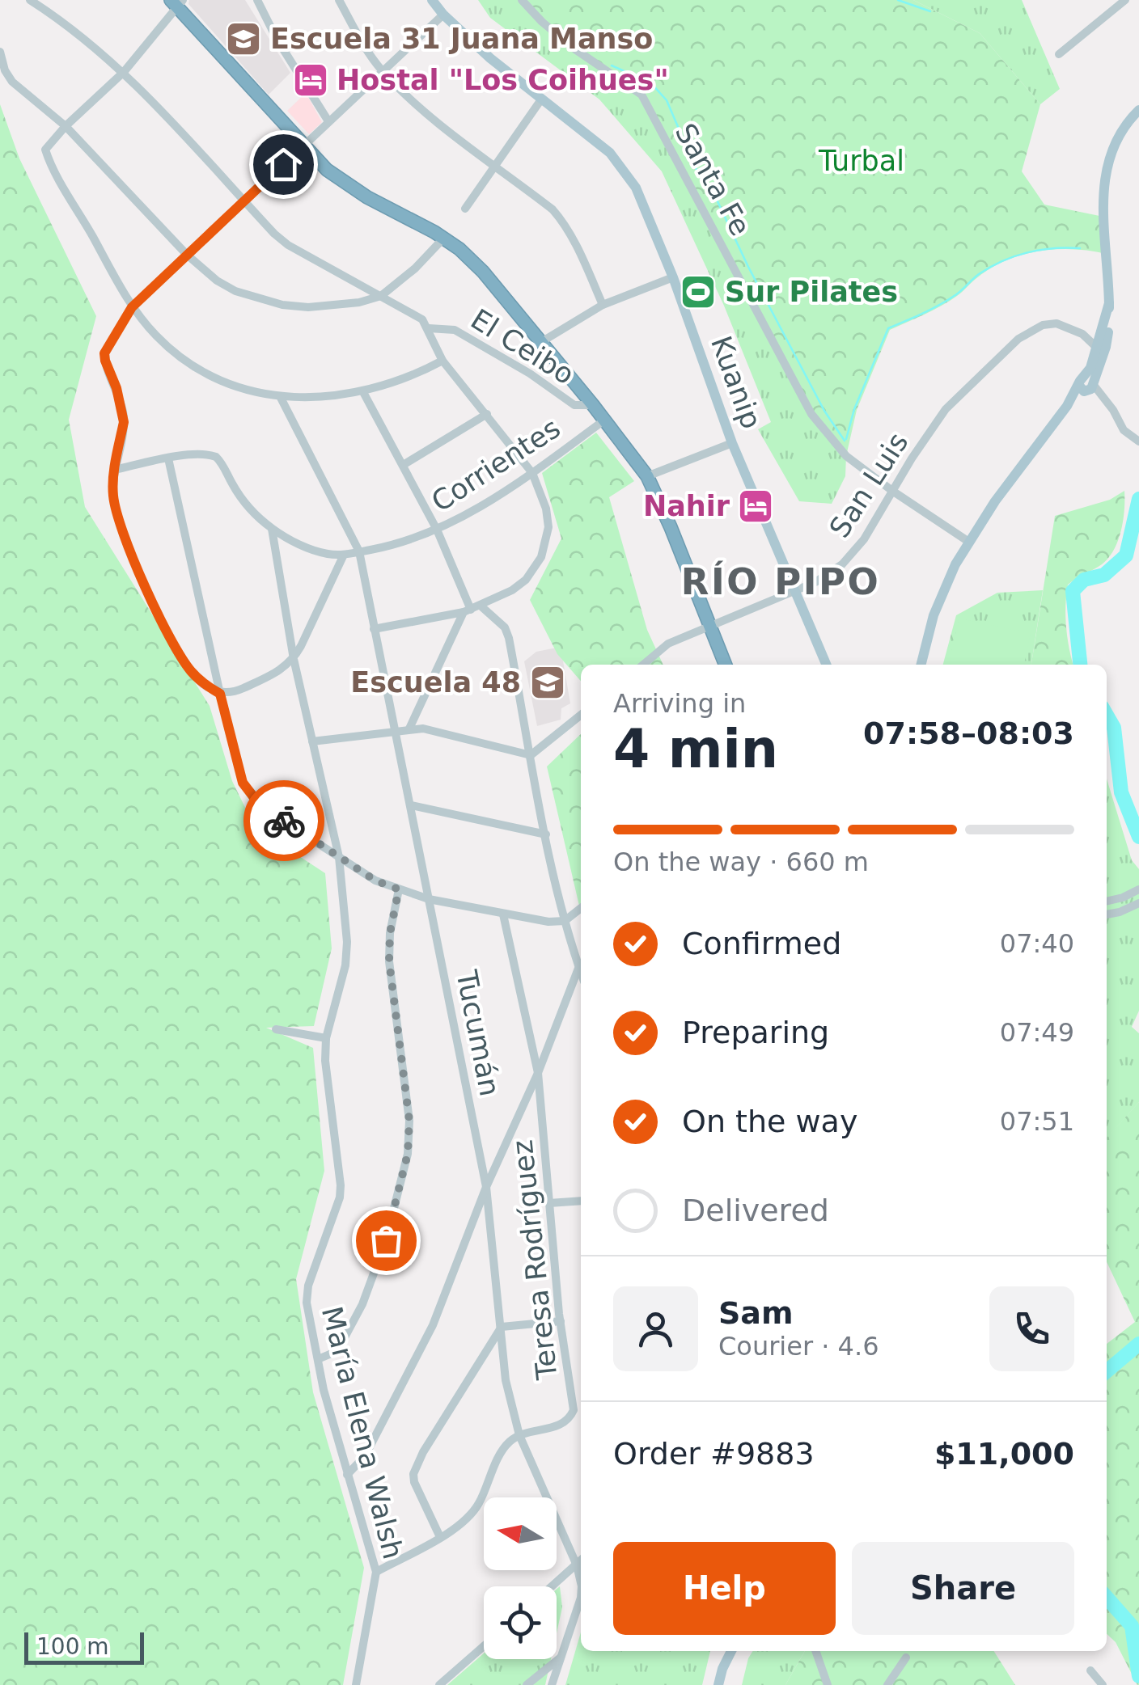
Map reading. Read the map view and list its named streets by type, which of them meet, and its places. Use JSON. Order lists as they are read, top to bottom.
{
  "streets": {
    "main road": ["Kuanip"],
    "street": [
      "Santa Fe",
      "El Ceibo",
      "Corrientes",
      "San Luis",
      "Tucumán",
      "Teresa Rodríguez",
      "María Elena Walsh"
    ]
  },
  "crossings": [
    ["Santa Fe", "San Luis"],
    ["Kuanip", "San Luis"],
    ["Corrientes", "Tucumán"],
    ["Tucumán", "Teresa Rodríguez"]
  ],
  "districts": ["RÍO PIPO"],
  "parks": ["Turbal"],
  "places": {
    "school or university": ["Escuela 31 Juana Manso", "Escuela 48"],
    "hotel": ["Hostal \"Los Coihues\"", "Nahir"],
    "sports": ["Sur Pilates"]
  },
  "scale_bar": "100 m",
  "north": "left",
  "page": {
    "heading": ["4 min", "Arriving in", "07:58–08:03"],
    "panel": [
      "Sam",
      "Courier · 4.6",
      "Order #9883",
      "$11,000"
    ],
    "bar": "On the way · 660 m",
    "list": [
      ["Confirmed", "07:40"],
      ["Preparing", "07:49"],
      ["On the way", "07:51"],
      "Delivered"
    ],
    "buttons": ["Help", "Share"],
    "scale": "100 m"
  }
}
